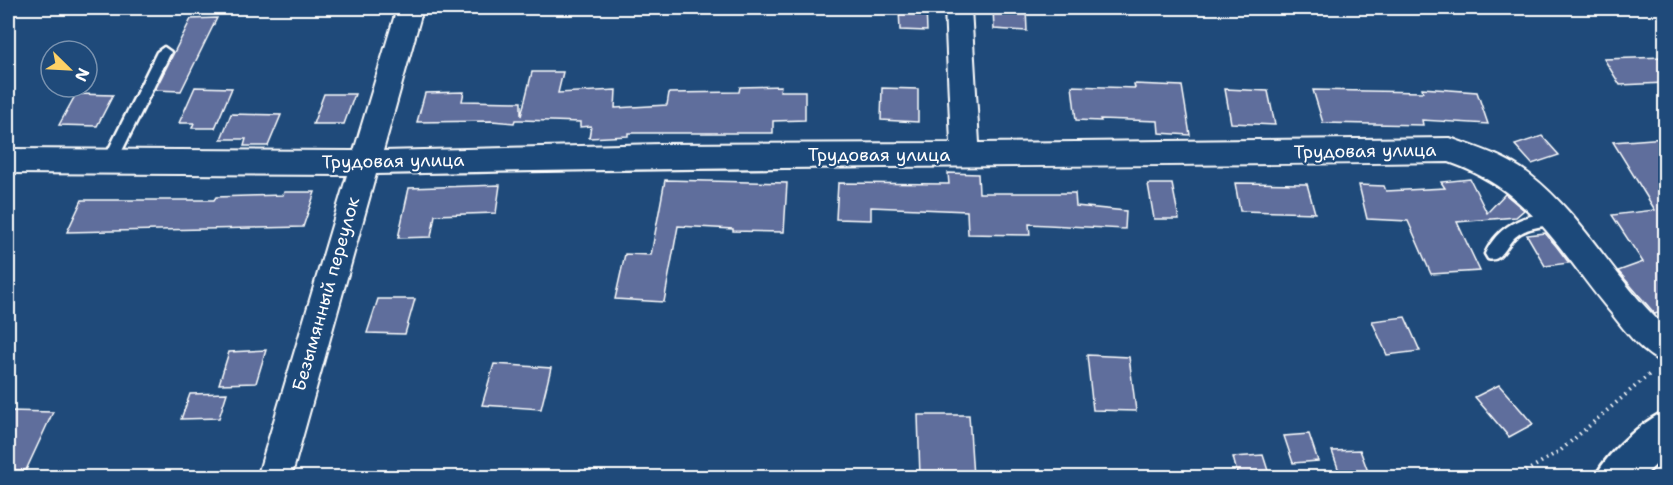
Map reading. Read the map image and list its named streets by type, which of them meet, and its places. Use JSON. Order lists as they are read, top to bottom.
{
  "streets": {
    "street": ["Трудовая улица", "Безымянный переулок"]
  },
  "crossings": [
    ["Трудовая улица", "Безымянный переулок"]
  ],
  "north": "bottom right"
}
